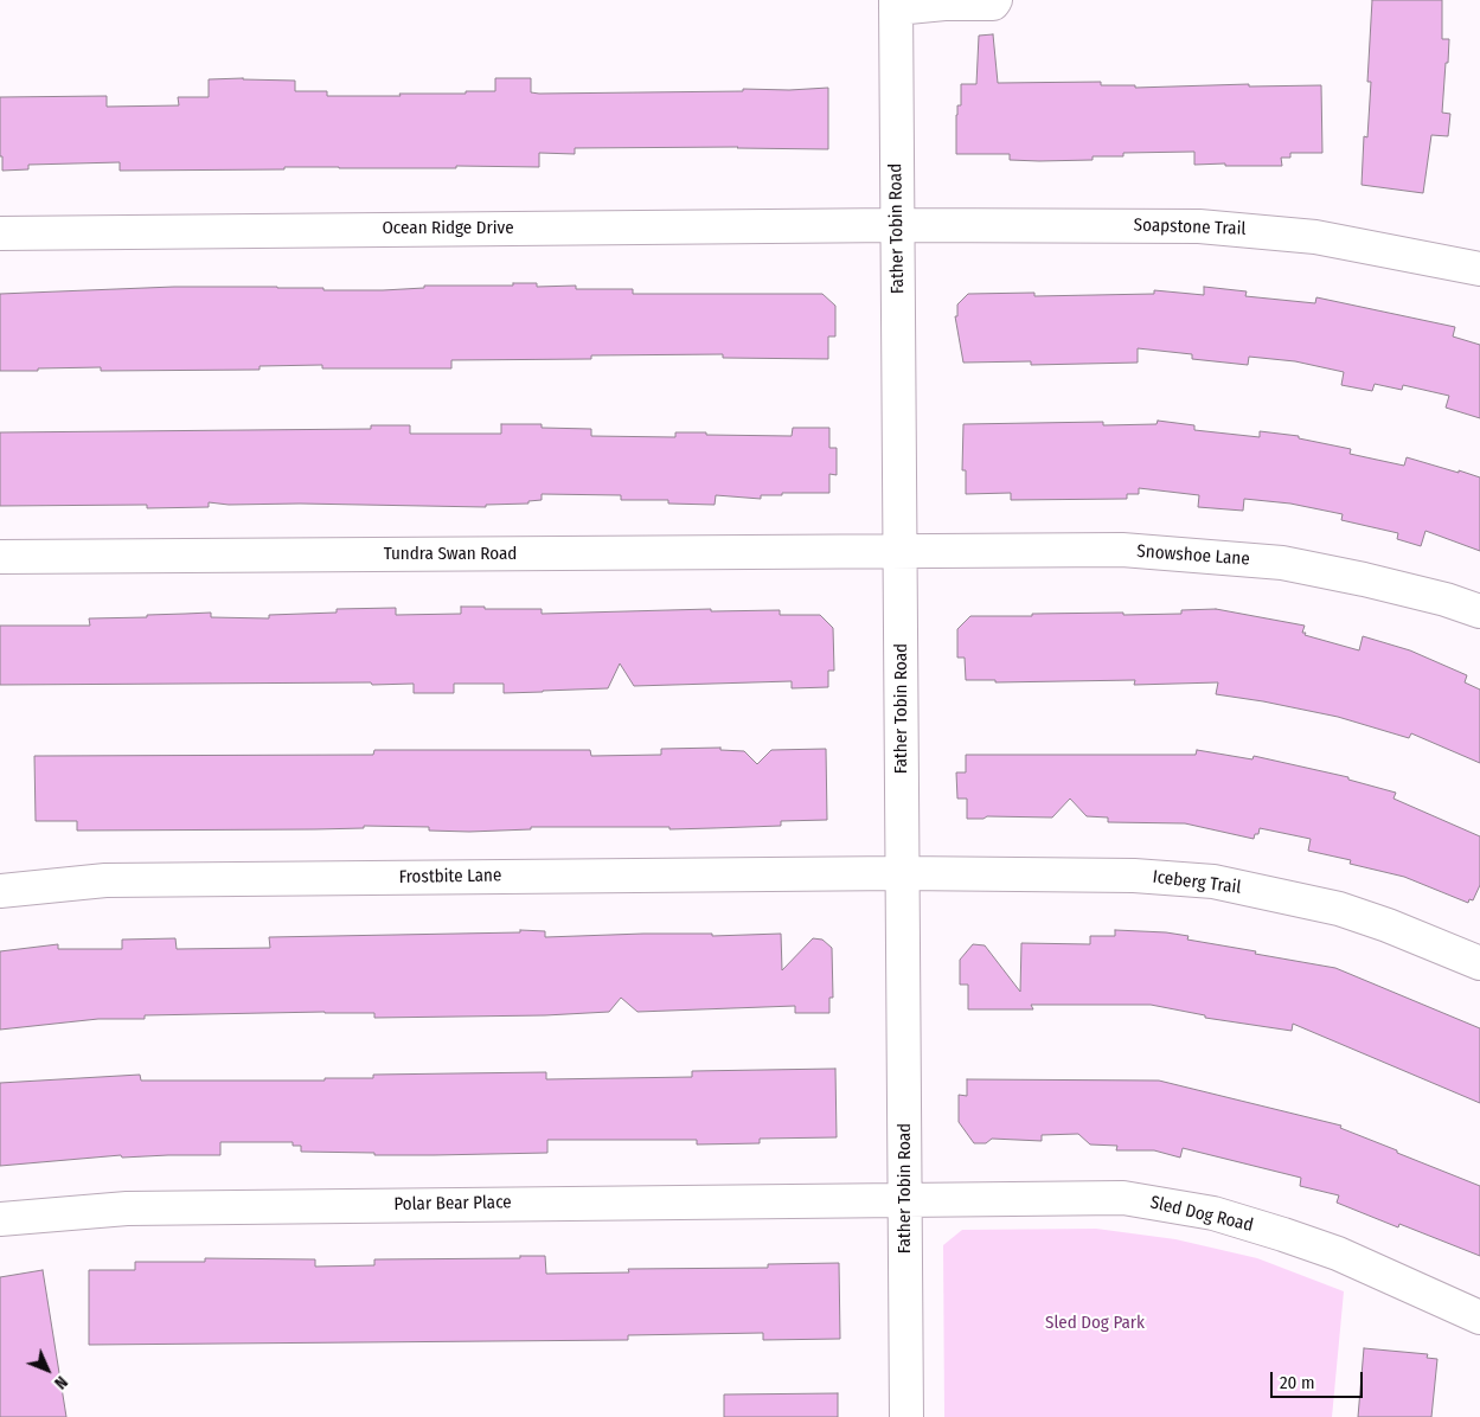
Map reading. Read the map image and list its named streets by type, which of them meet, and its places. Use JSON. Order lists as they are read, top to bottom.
{
  "streets": {
    "street": [
      "Soapstone Trail",
      "Ocean Ridge Drive",
      "Father Tobin Road",
      "Tundra Swan Road",
      "Snowshoe Lane",
      "Frostbite Lane",
      "Iceberg Trail",
      "Polar Bear Place",
      "Sled Dog Road"
    ]
  },
  "crossings": [
    ["Soapstone Trail", "Ocean Ridge Drive"],
    ["Soapstone Trail", "Father Tobin Road"],
    ["Ocean Ridge Drive", "Father Tobin Road"],
    ["Father Tobin Road", "Tundra Swan Road"],
    ["Father Tobin Road", "Snowshoe Lane"],
    ["Father Tobin Road", "Frostbite Lane"],
    ["Father Tobin Road", "Iceberg Trail"],
    ["Father Tobin Road", "Polar Bear Place"],
    ["Father Tobin Road", "Sled Dog Road"],
    ["Tundra Swan Road", "Snowshoe Lane"],
    ["Frostbite Lane", "Iceberg Trail"],
    ["Polar Bear Place", "Sled Dog Road"]
  ],
  "parks": ["Sled Dog Park"],
  "scale_bar": "20 m",
  "north": "bottom right"
}
